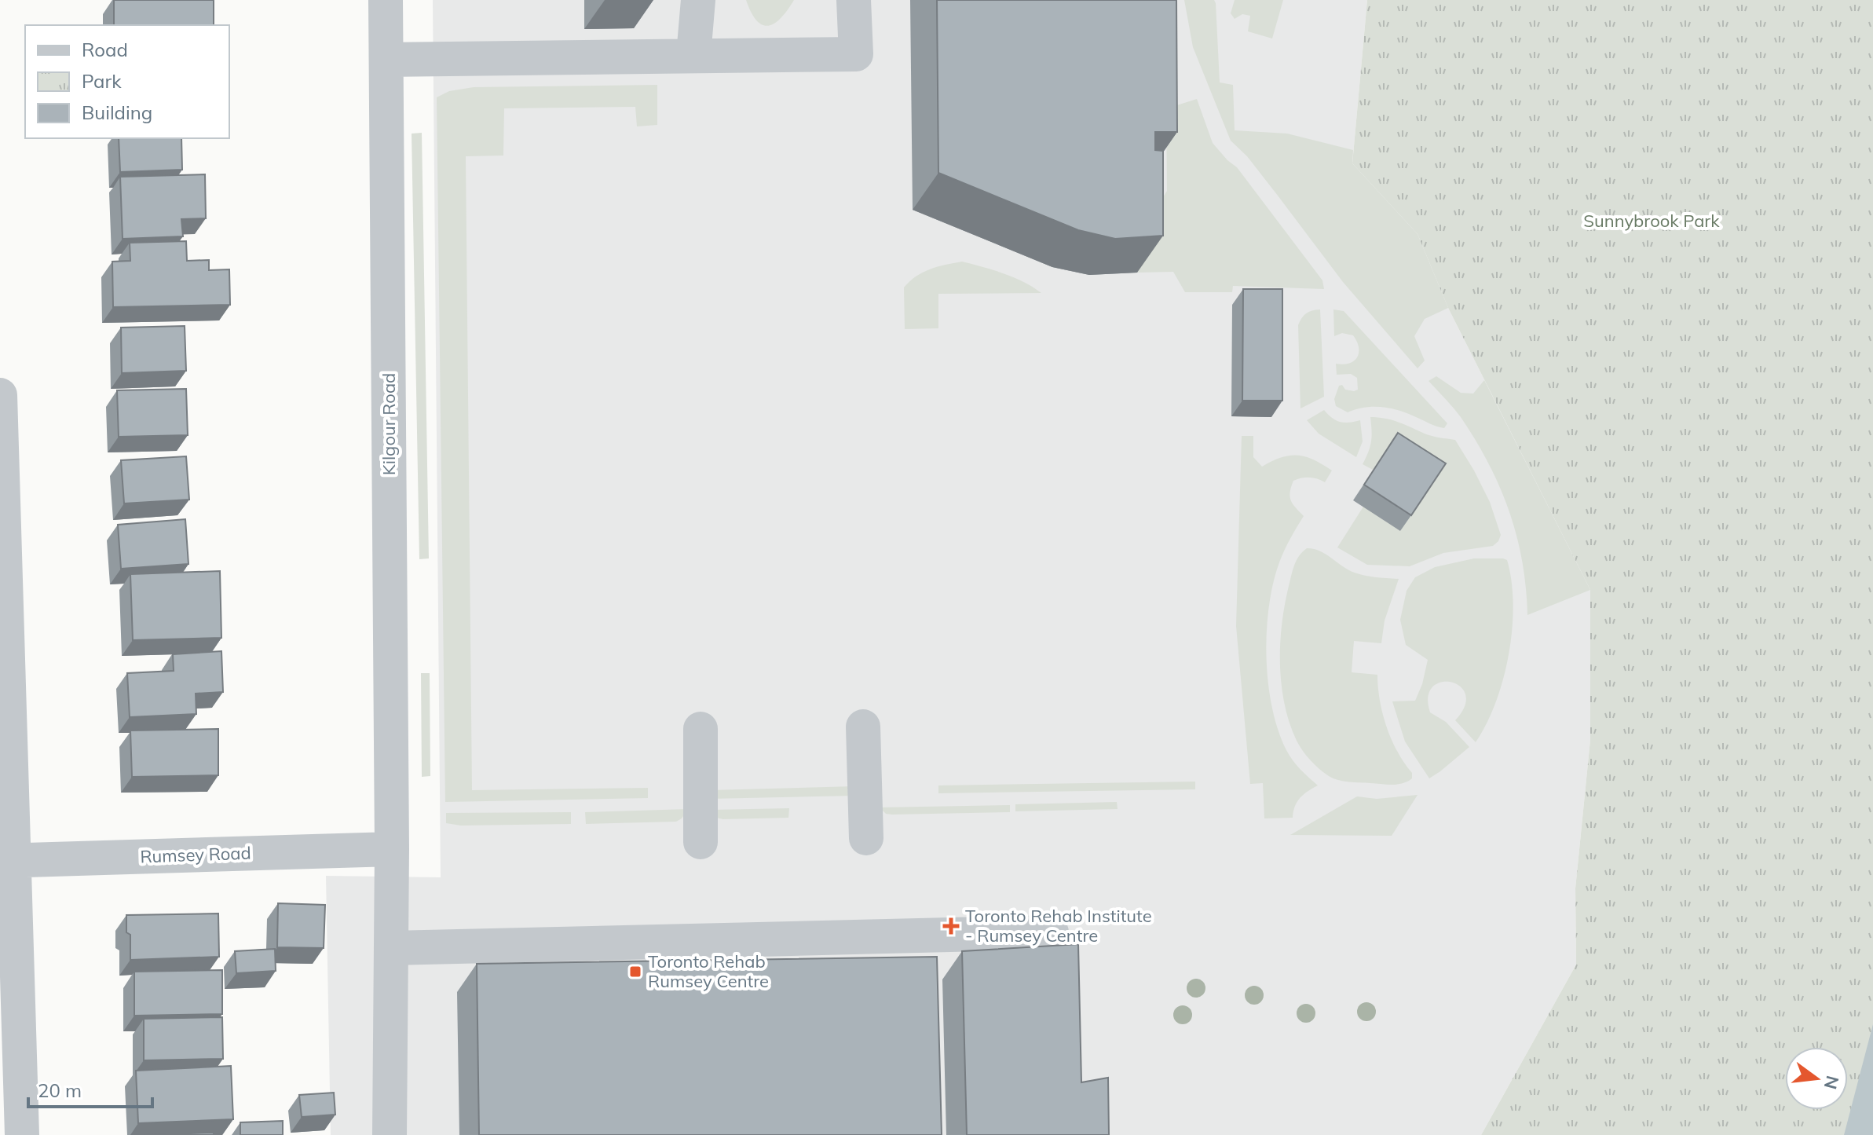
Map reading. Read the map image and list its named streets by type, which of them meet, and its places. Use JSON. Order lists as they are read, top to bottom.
{
  "streets": {
    "street": ["Kilgour Road", "Rumsey Road"]
  },
  "crossings": [
    ["Kilgour Road", "Rumsey Road"]
  ],
  "parks": ["Sunnybrook Park"],
  "places": {
    "health": ["Toronto Rehab Institute - Rumsey Centre"],
    "transit": ["Toronto Rehab Rumsey Centre"]
  },
  "legend": ["Road", "Park", "Building"],
  "scale_bar": "20 m",
  "north": "right"
}
